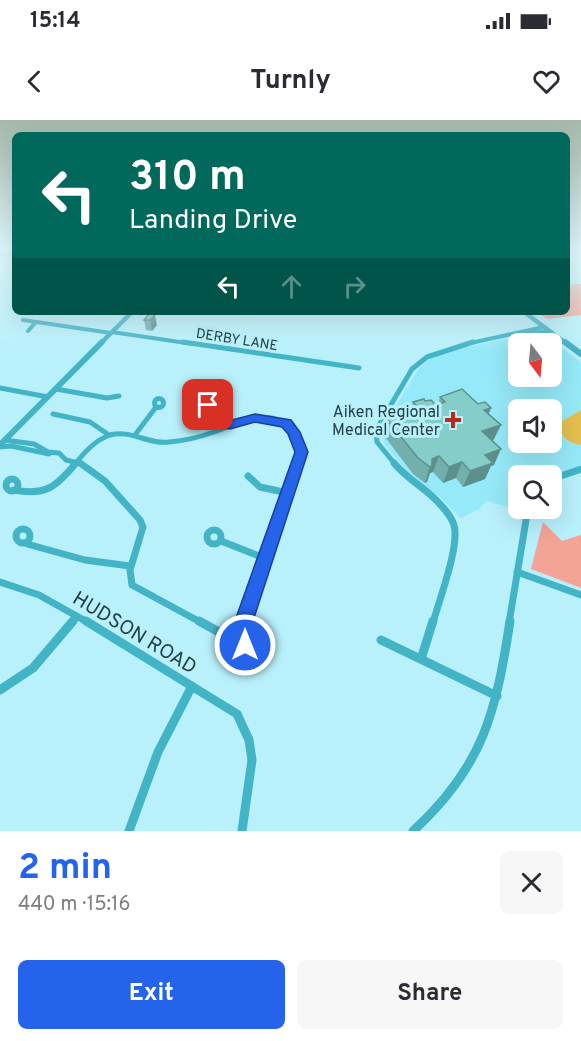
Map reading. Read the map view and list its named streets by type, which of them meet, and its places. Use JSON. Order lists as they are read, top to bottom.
{
  "streets": {
    "street": ["DERBY LANE", "HUDSON ROAD"]
  },
  "places": {
    "health": ["Aiken Regional Medical Center"]
  },
  "north": "bottom",
  "page": {
    "status": "15:14",
    "header": "Turnly",
    "turn": ["310 m", "Landing Drive"],
    "heading": ["2 min", "440 m · 15:16"],
    "buttons": ["Exit", "Share"]
  }
}
